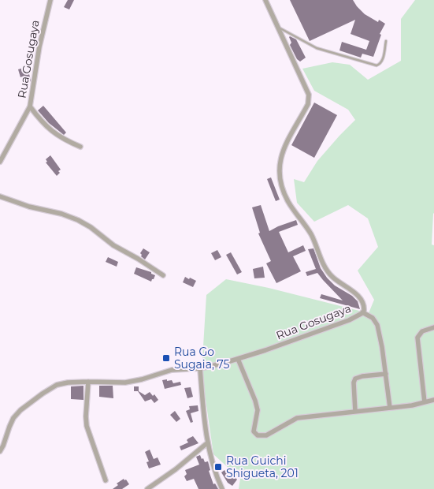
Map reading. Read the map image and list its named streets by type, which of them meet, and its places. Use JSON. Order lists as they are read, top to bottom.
{
  "streets": {
    "street": ["Rua Gosugaya"]
  },
  "places": {
    "transit": ["Rua Go Sugaia, 75", "Rua Guichi Shigueta, 201"]
  }
}
